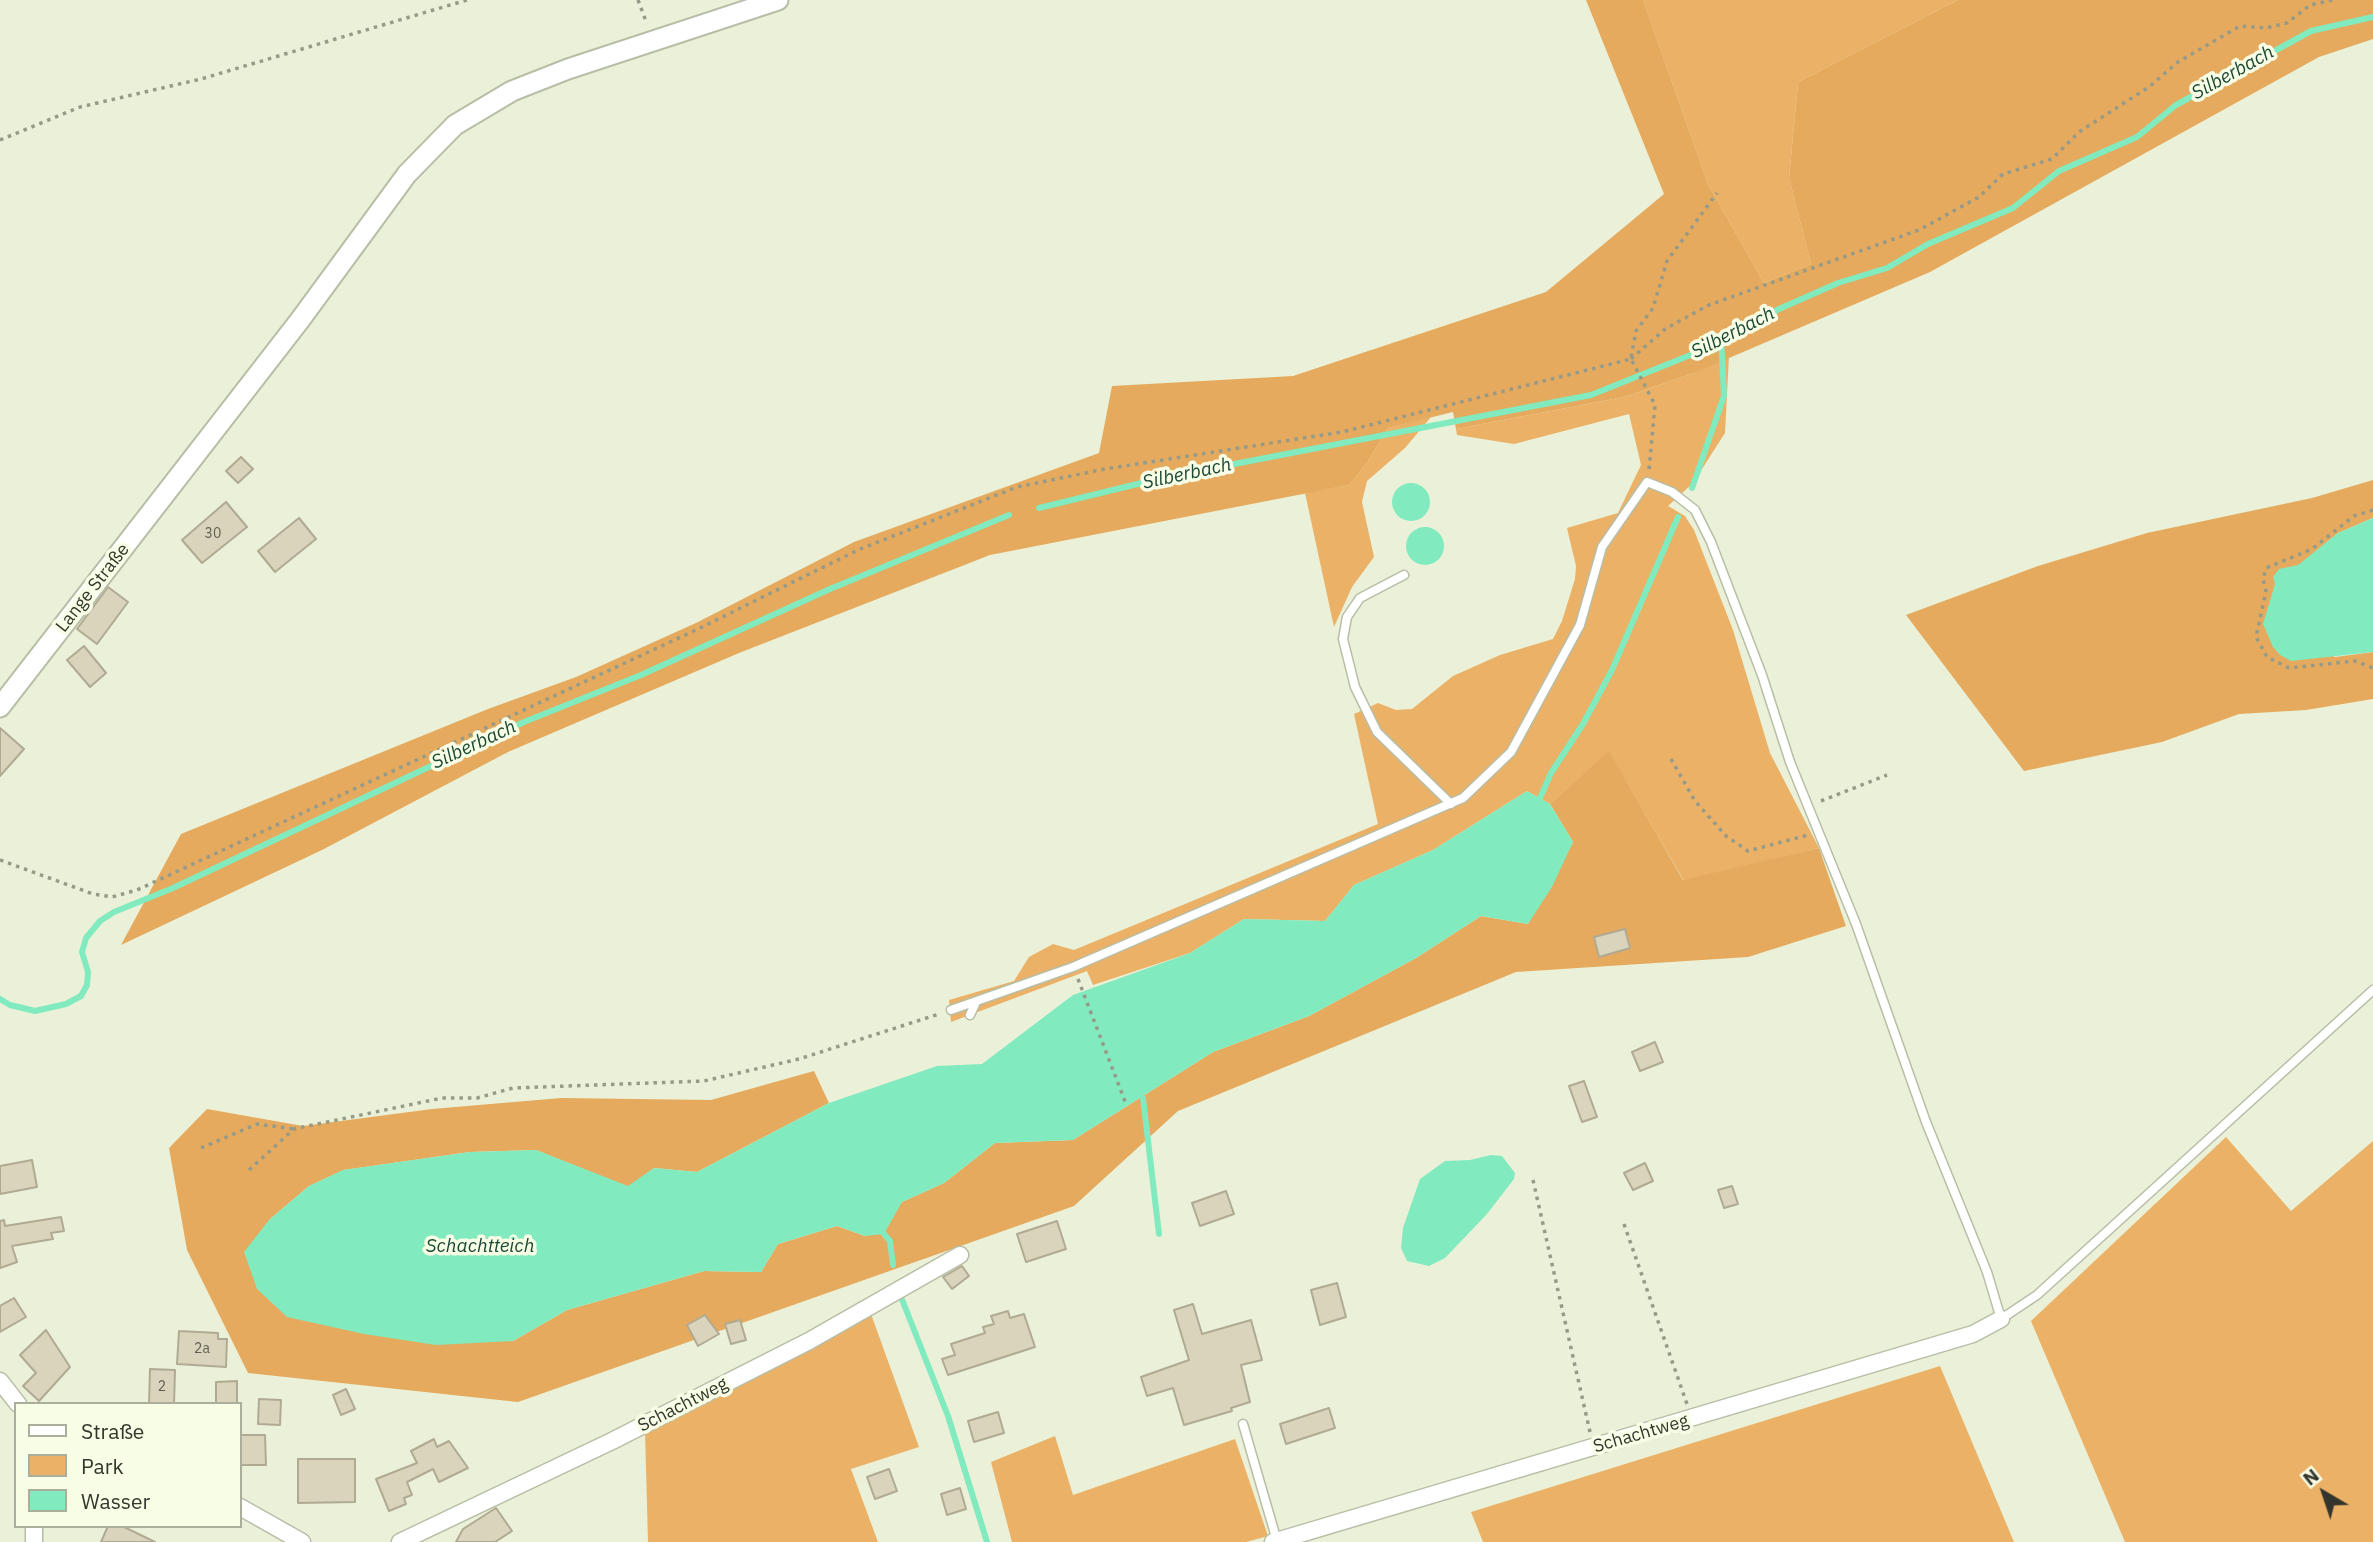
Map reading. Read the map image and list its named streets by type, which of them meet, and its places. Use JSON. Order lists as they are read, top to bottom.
{
  "streets": {
    "street": ["Lange Straße", "Schachtweg"]
  },
  "water": ["Silberbach", "Schachtteich"],
  "house_numbers": ["30", "2a", "2"],
  "legend": ["Straße", "Park", "Wasser"],
  "north": "top left"
}
